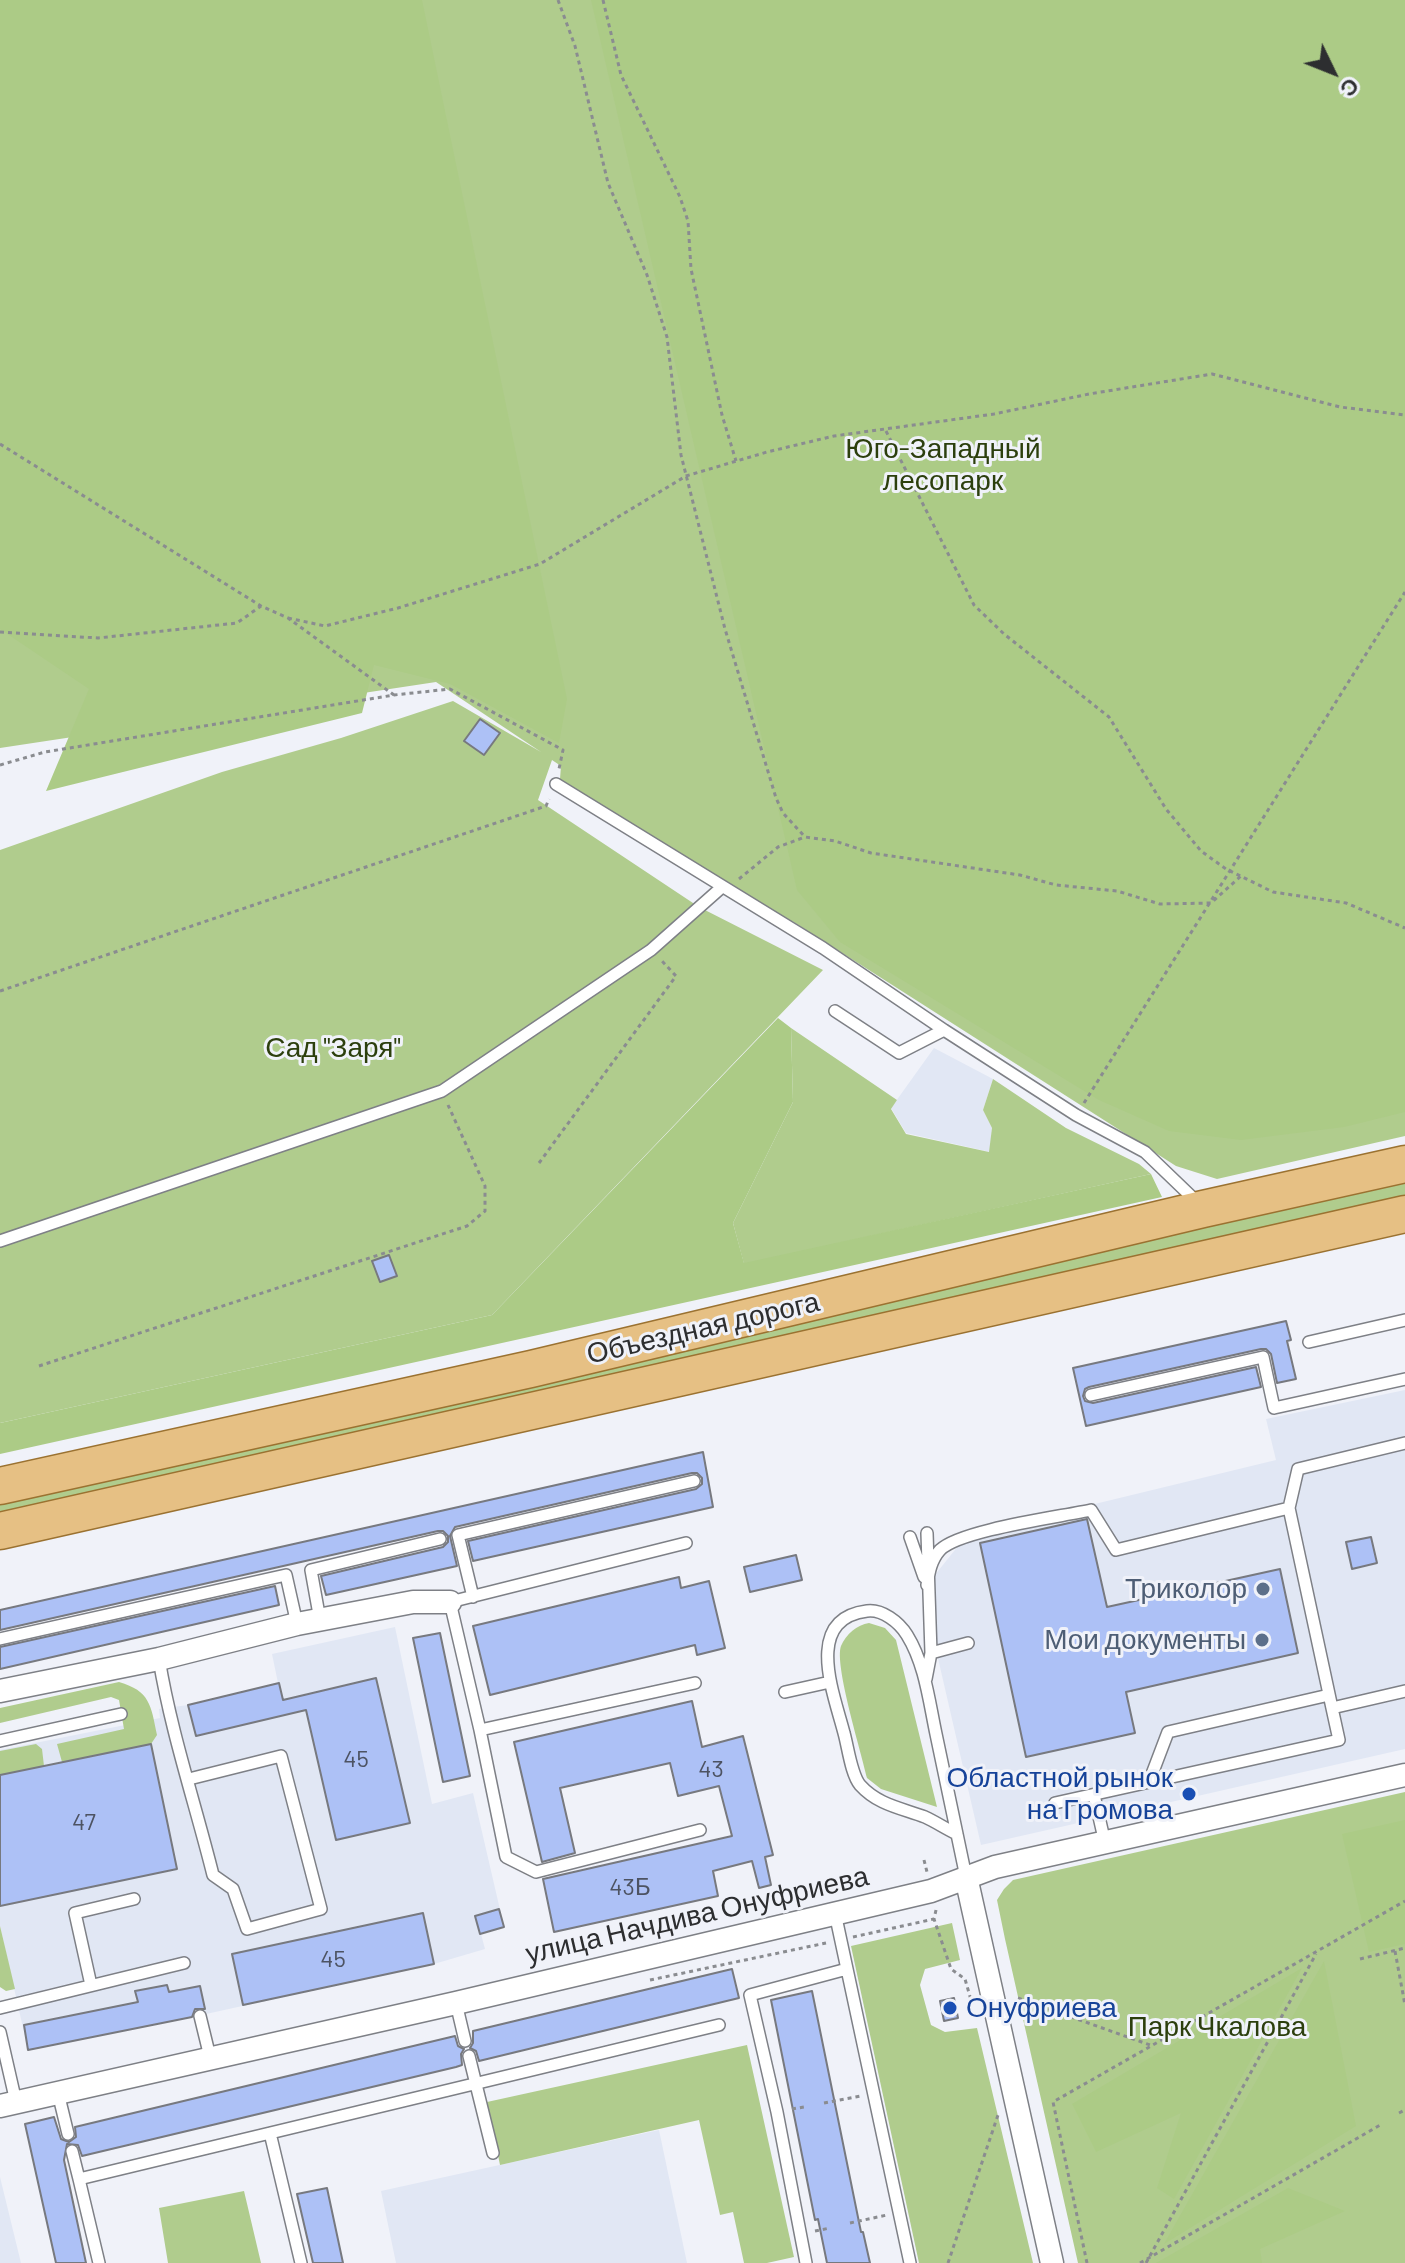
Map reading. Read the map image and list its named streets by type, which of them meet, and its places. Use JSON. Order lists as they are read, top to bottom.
{
  "streets": {
    "main road": ["Объездная дорога"],
    "street": ["улица Начдива Онуфриева"]
  },
  "parks": ["Юго-Западный лесопарк", "Сад \"Заря\"", "Парк Чкалова"],
  "places": [
    "Триколор",
    "Мои документы",
    "Областной рынок на Громова",
    "Онуфриева"
  ],
  "house_numbers": [
    "45",
    "43",
    "47",
    "43Б",
    "45"
  ],
  "north": "bottom right"
}
